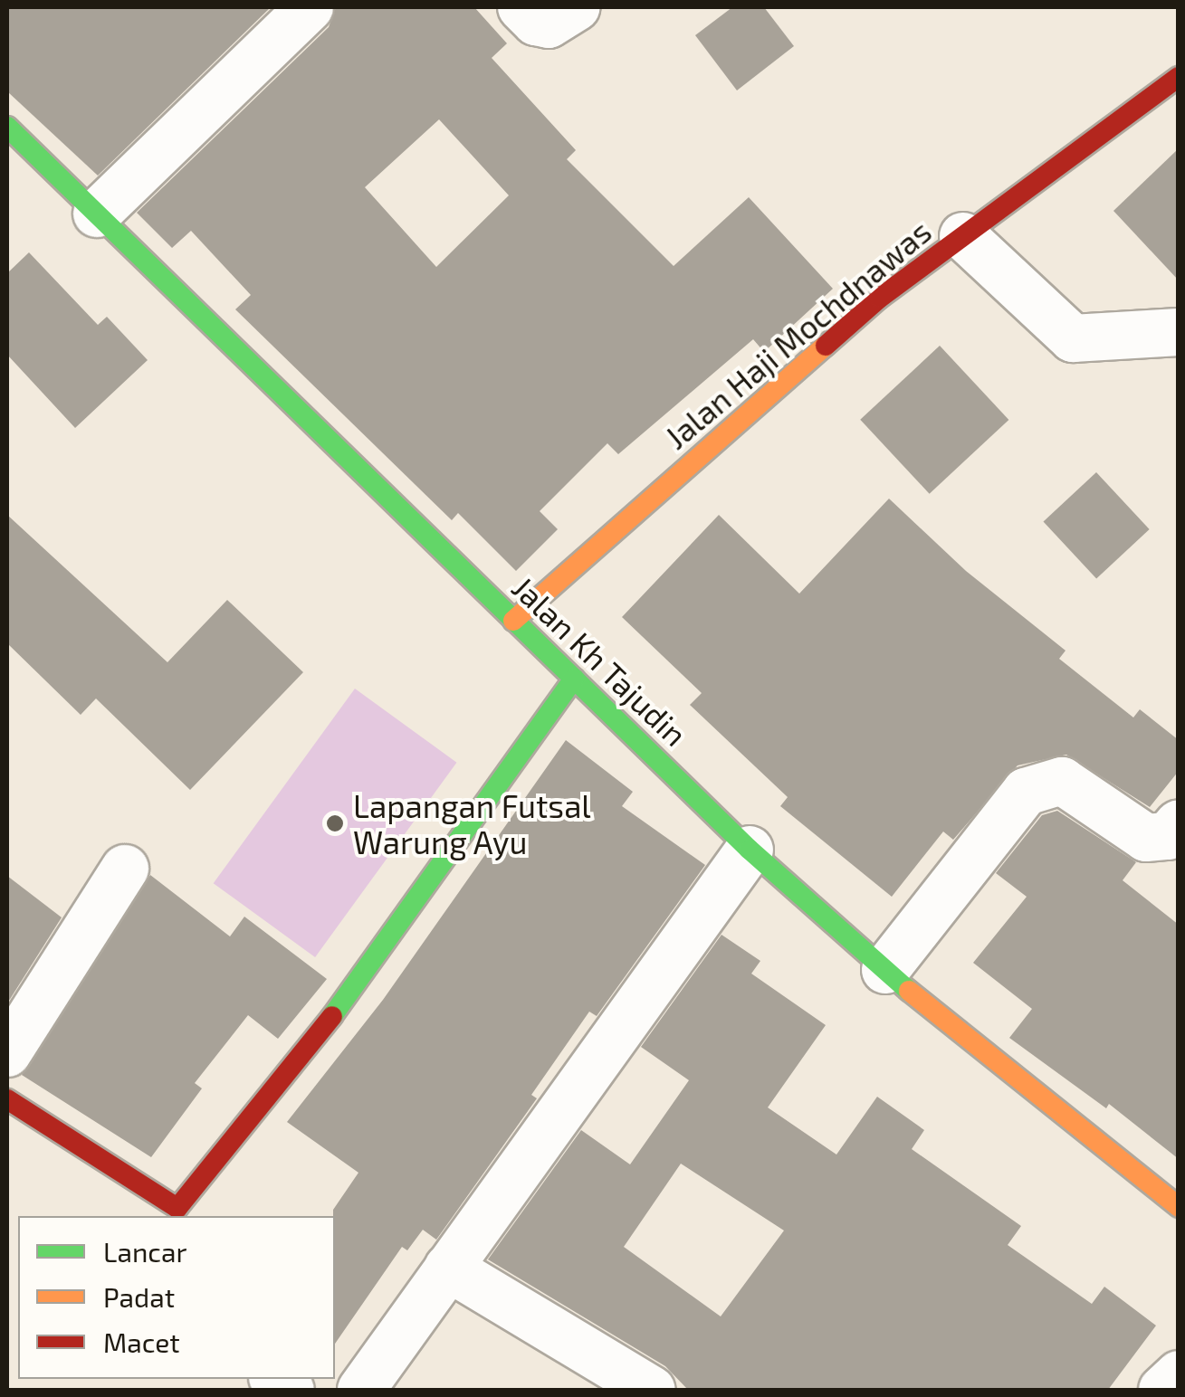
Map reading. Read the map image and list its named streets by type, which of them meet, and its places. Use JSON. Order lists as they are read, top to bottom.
{
  "streets": {
    "street": ["Jalan Haji Mochdnawas", "Jalan Kh Tajudin"]
  },
  "crossings": [
    ["Jalan Haji Mochdnawas", "Jalan Kh Tajudin"]
  ],
  "places": ["Lapangan Futsal Warung Ayu"],
  "legend": ["Lancar", "Padat", "Macet"]
}
